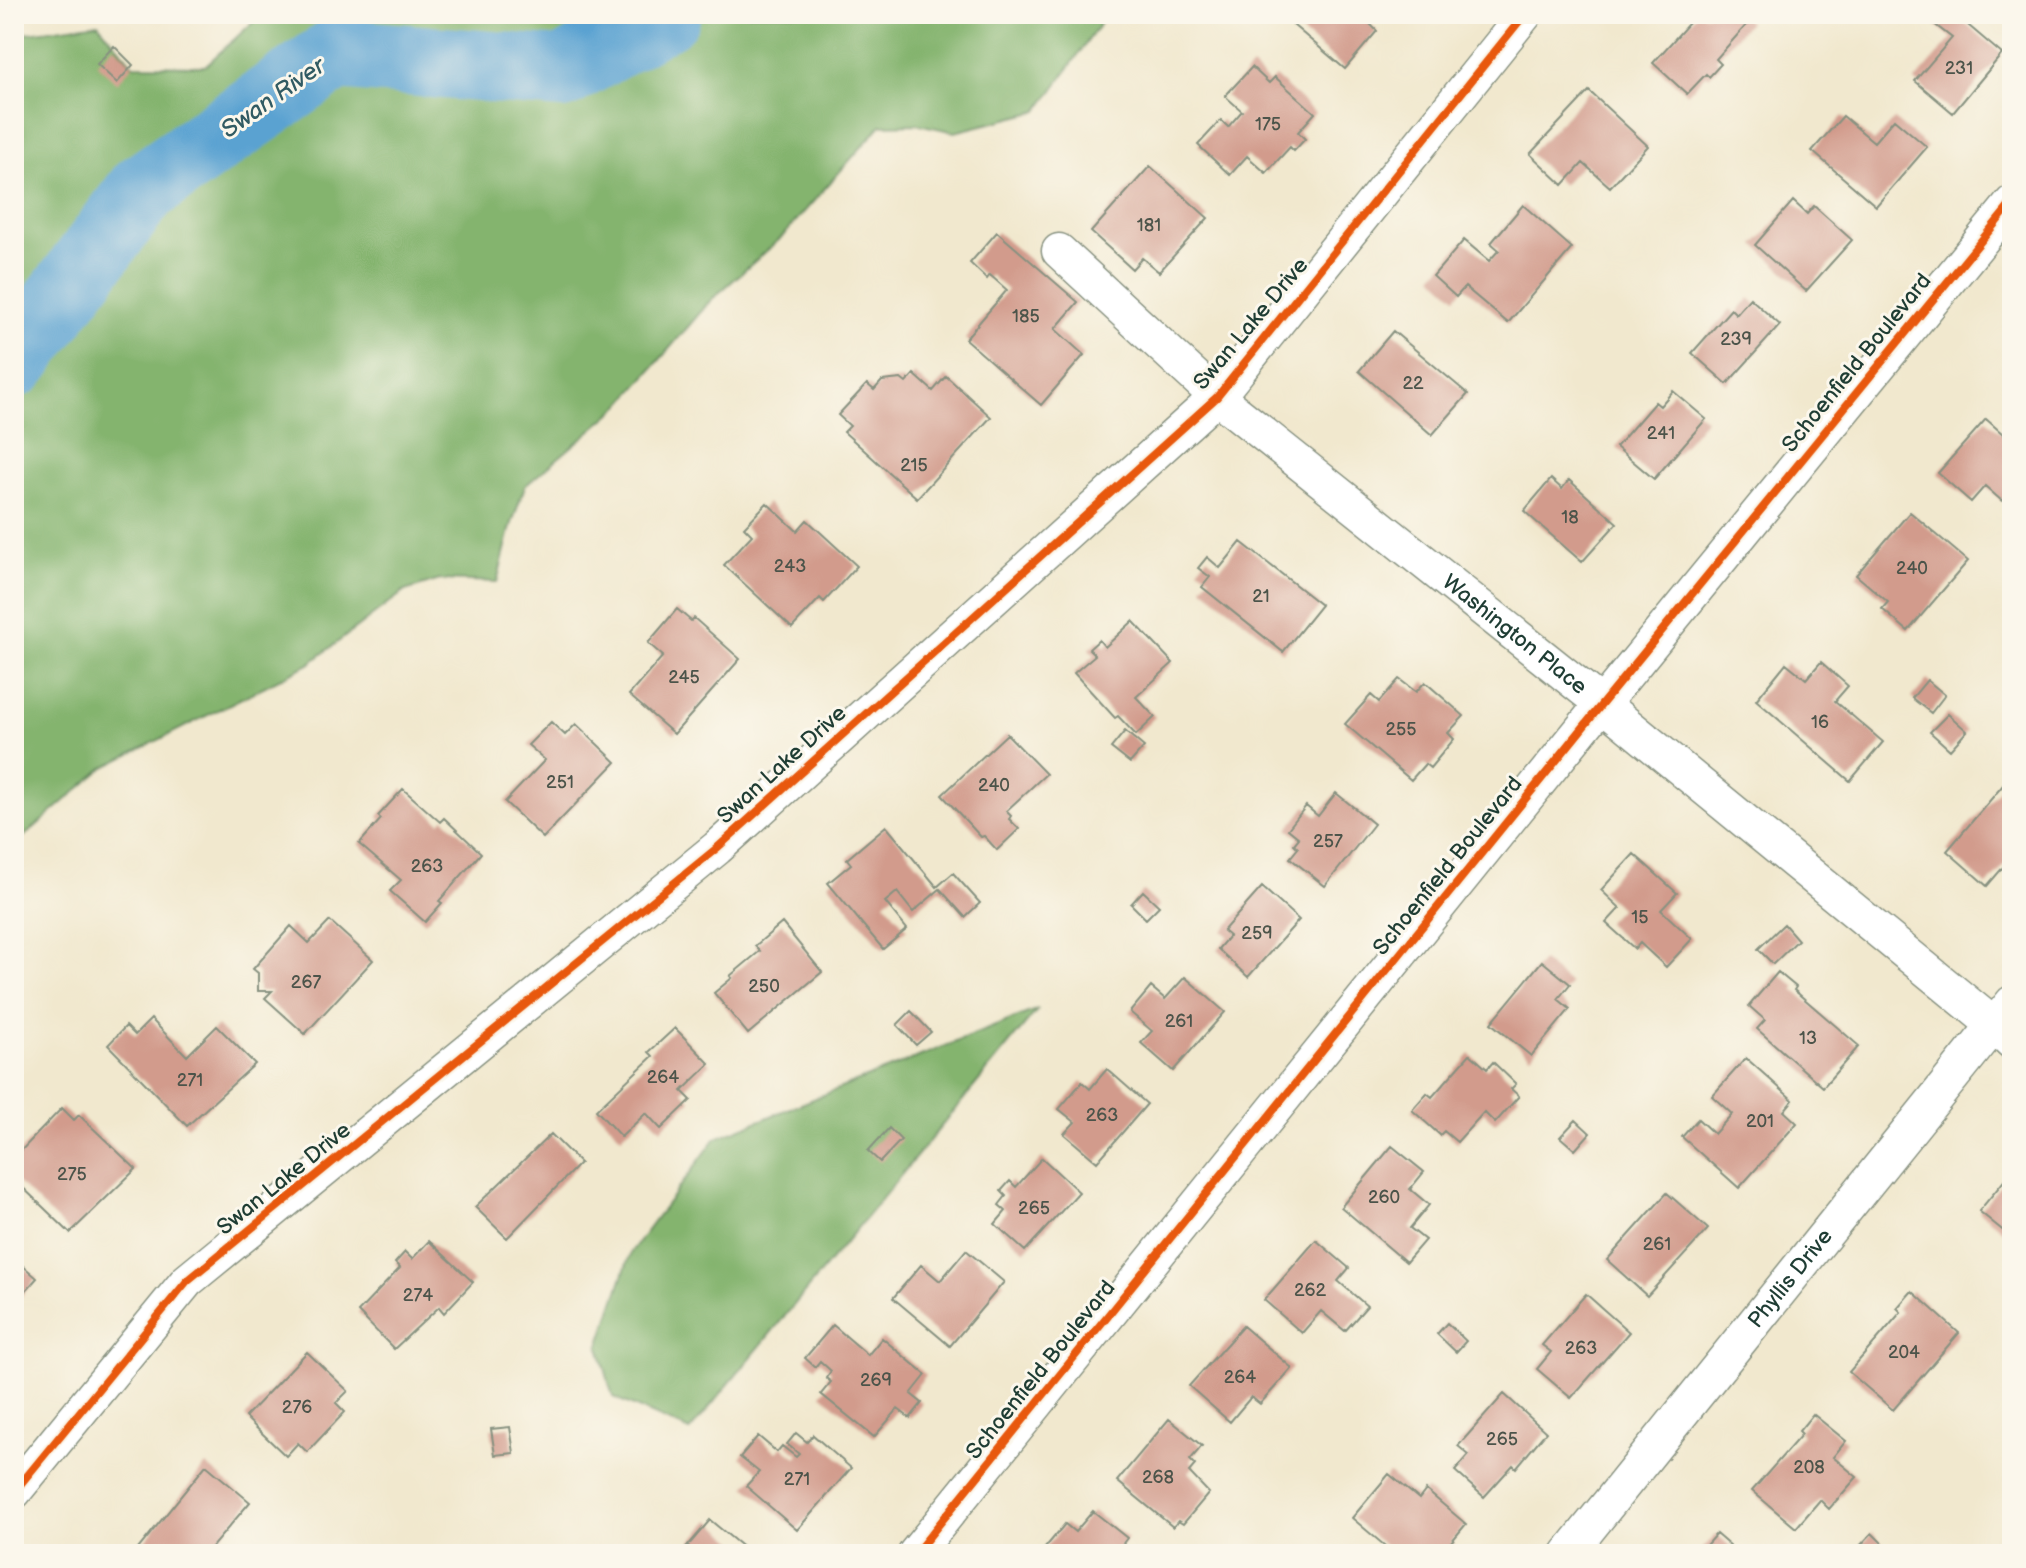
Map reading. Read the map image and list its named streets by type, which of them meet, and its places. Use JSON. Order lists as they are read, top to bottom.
{
  "streets": {
    "street": [
      "Swan Lake Drive",
      "Schoenfield Boulevard",
      "Washington Place",
      "Phyllis Drive"
    ]
  },
  "crossings": [
    ["Swan Lake Drive", "Washington Place"],
    ["Schoenfield Boulevard", "Washington Place"],
    ["Washington Place", "Phyllis Drive"]
  ],
  "water": ["Swan River"],
  "house_numbers": [
    "231",
    "175",
    "181",
    "185",
    "239",
    "22",
    "241",
    "215",
    "18",
    "243",
    "240",
    "21",
    "245",
    "16",
    "255",
    "251",
    "240",
    "257",
    "263",
    "15",
    "259",
    "267",
    "250",
    "261",
    "13",
    "264",
    "271",
    "263",
    "201",
    "275",
    "260",
    "265",
    "261",
    "262",
    "274",
    "263",
    "204",
    "264",
    "269",
    "276",
    "265",
    "208",
    "268",
    "271"
  ]
}
